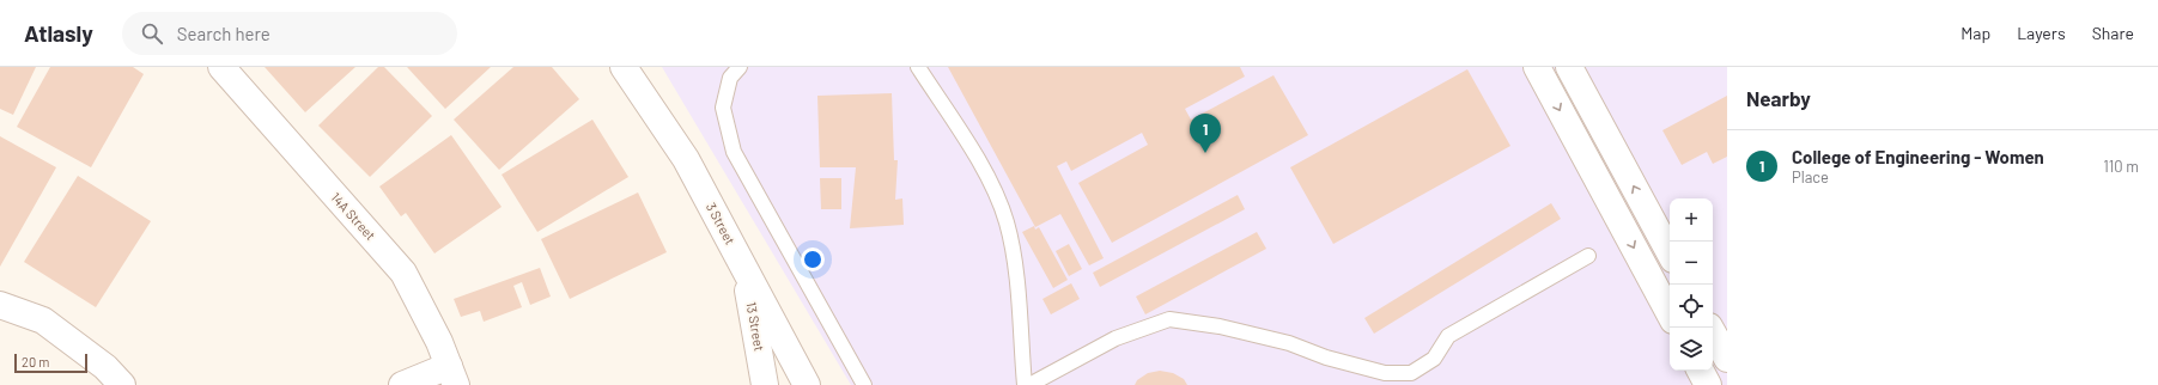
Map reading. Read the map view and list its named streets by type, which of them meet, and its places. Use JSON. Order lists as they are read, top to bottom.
{
  "streets": {
    "street": ["14A Street", "3 Street", "13 Street"]
  },
  "crossings": [
    ["3 Street", "13 Street"]
  ],
  "scale_bar": "20 m",
  "page": {
    "header": "Atlasly",
    "search": "Search here",
    "nav": ["Map", "Layers", "Share"],
    "heading": "Nearby",
    "pins": "1",
    "list": [
      {
        "mark": "1",
        "name": "College of Engineering - Women",
        "note": "Place",
        "value": "110 m"
      }
    ],
    "map_buttons": ["+", "−"],
    "scale": "20 m"
  }
}
